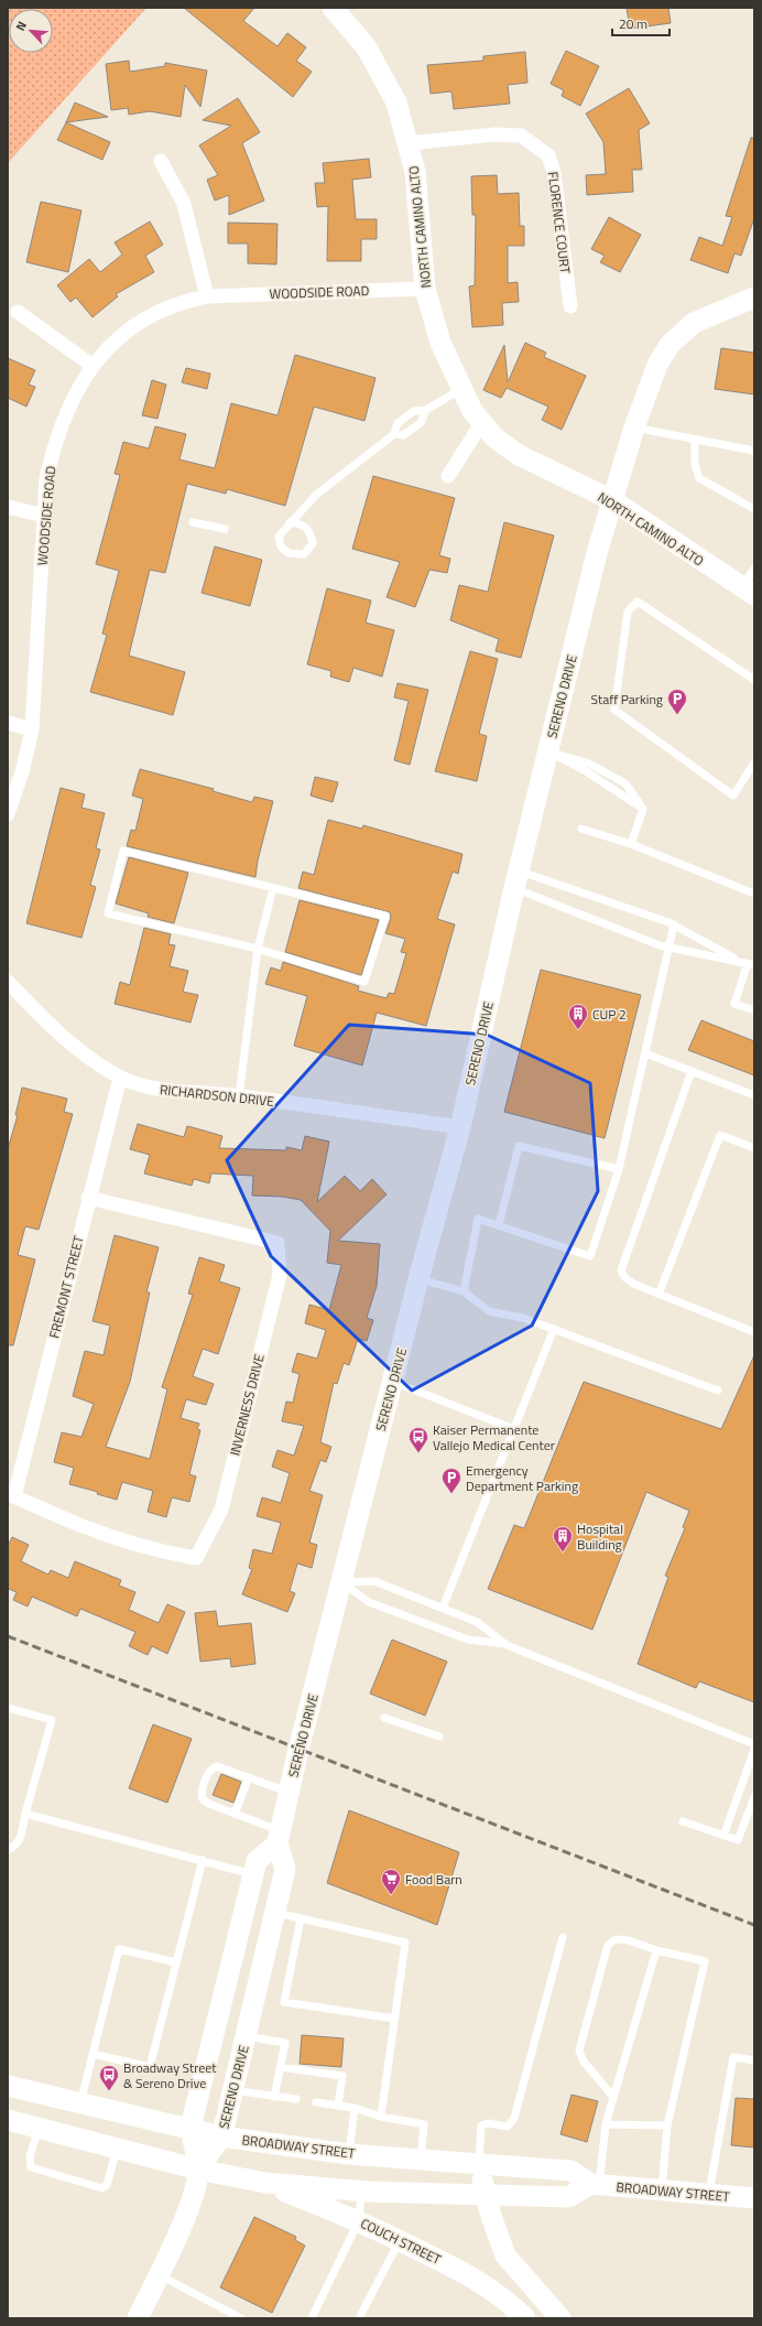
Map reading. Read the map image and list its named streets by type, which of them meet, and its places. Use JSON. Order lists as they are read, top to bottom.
{
  "streets": {
    "street": [
      "FLORENCE COURT",
      "NORTH CAMINO ALTO",
      "WOODSIDE ROAD",
      "SERENO DRIVE",
      "RICHARDSON DRIVE",
      "FREMONT STREET",
      "INVERNESS DRIVE",
      "BROADWAY STREET",
      "COUCH STREET"
    ]
  },
  "crossings": [
    ["FLORENCE COURT", "NORTH CAMINO ALTO"],
    ["NORTH CAMINO ALTO", "WOODSIDE ROAD"],
    ["NORTH CAMINO ALTO", "SERENO DRIVE"],
    ["SERENO DRIVE", "RICHARDSON DRIVE"],
    ["SERENO DRIVE", "BROADWAY STREET"],
    ["RICHARDSON DRIVE", "FREMONT STREET"],
    ["FREMONT STREET", "INVERNESS DRIVE"]
  ],
  "places": {
    "parking": ["Staff Parking", "Emergency Department Parking"],
    "building": ["CUP 2", "Hospital Building"],
    "bus stop": ["Kaiser Permanente Vallejo Medical Center", "Broadway Street & Sereno Drive"],
    "supermarket": ["Food Barn"]
  },
  "scale_bar": "20 m",
  "north": "top left"
}
